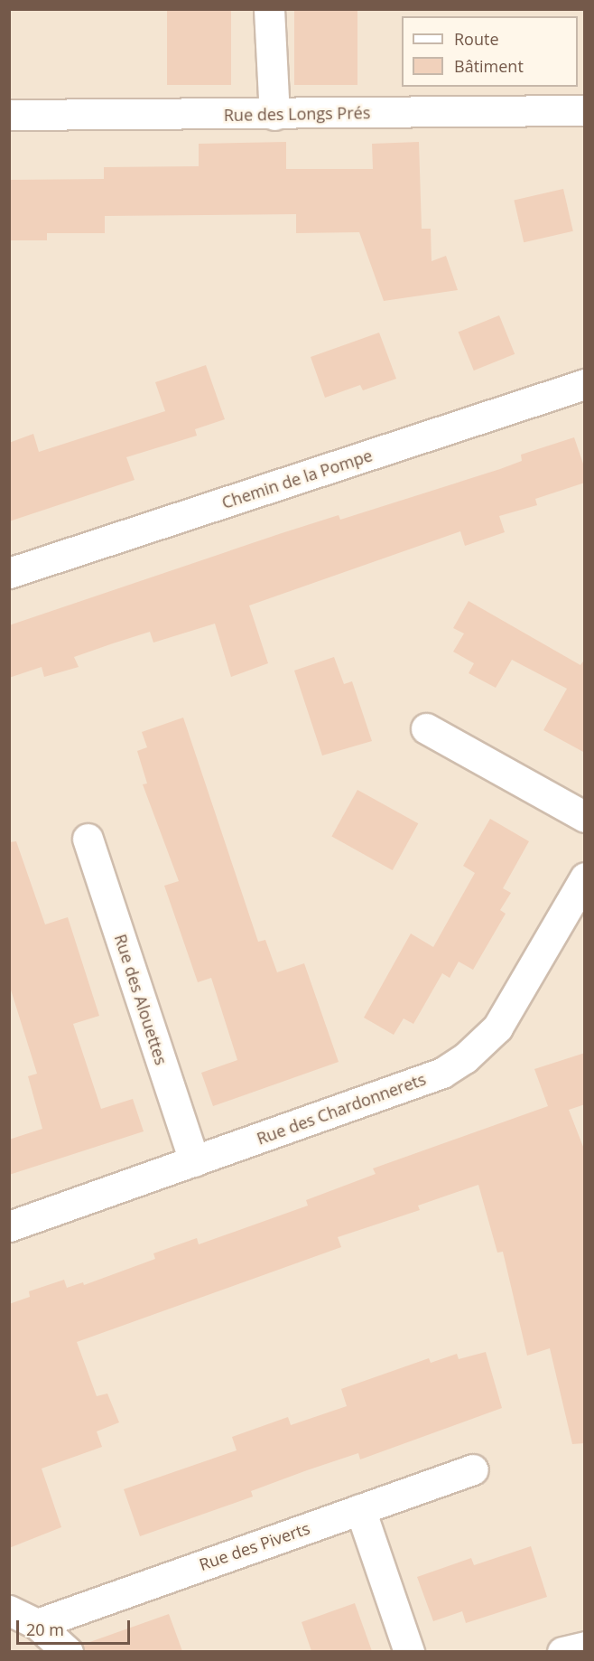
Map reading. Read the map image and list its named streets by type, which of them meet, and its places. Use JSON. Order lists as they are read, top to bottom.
{
  "streets": {
    "street": [
      "Rue des Longs Prés",
      "Chemin de la Pompe",
      "Rue des Alouettes",
      "Rue des Chardonnerets",
      "Rue des Piverts"
    ]
  },
  "crossings": [
    ["Rue des Alouettes", "Rue des Chardonnerets"]
  ],
  "legend": ["Route", "Bâtiment"],
  "scale_bar": "20 m"
}
